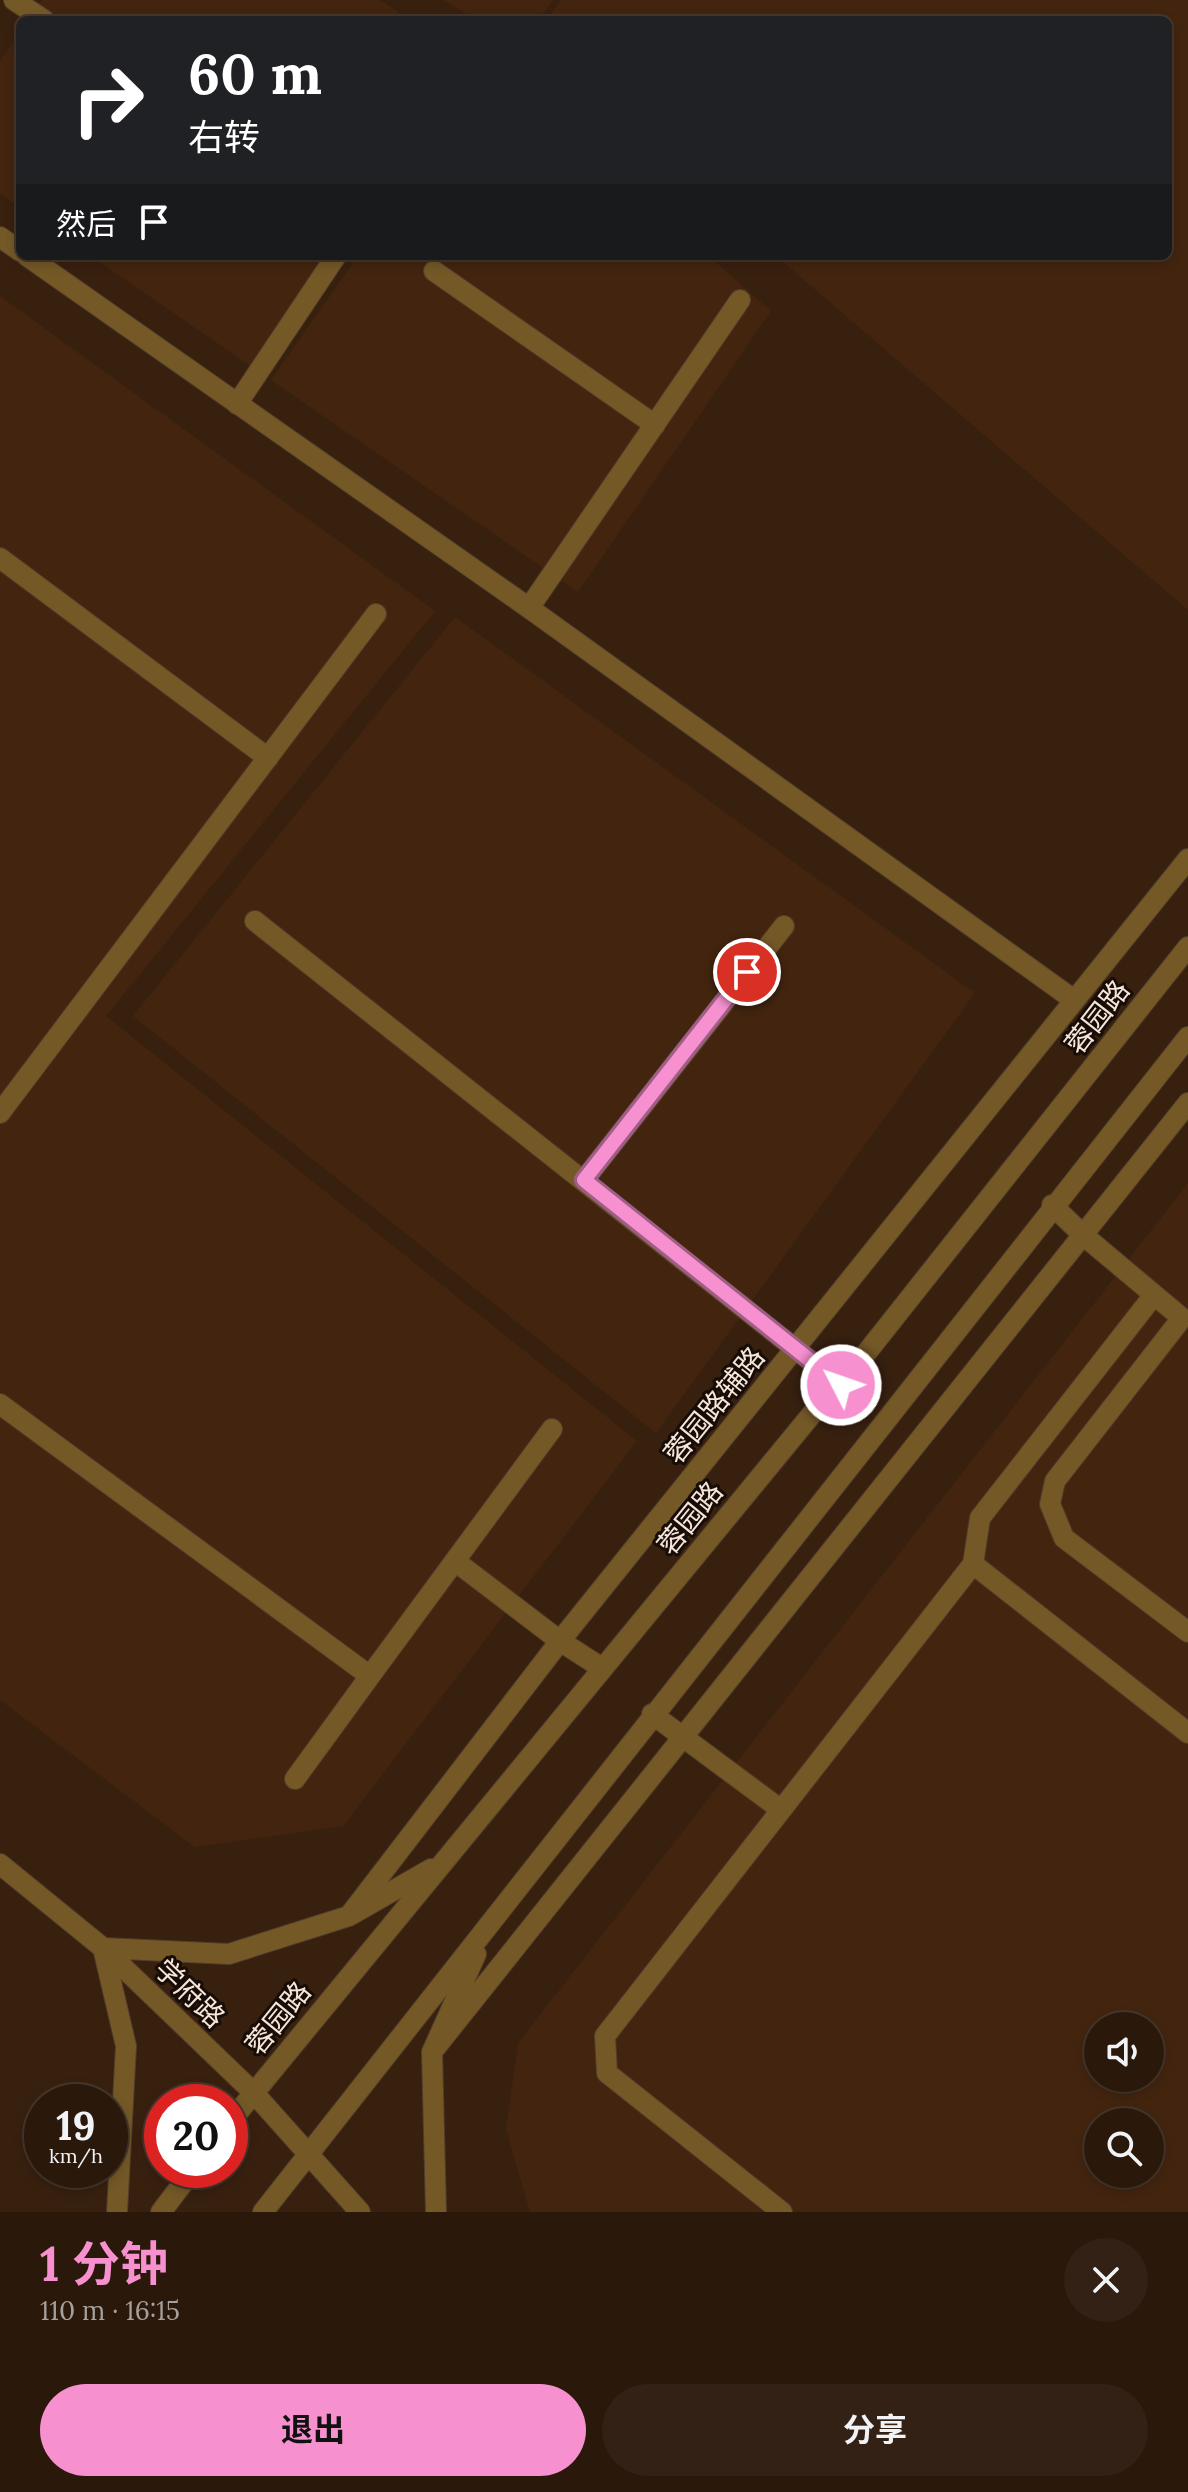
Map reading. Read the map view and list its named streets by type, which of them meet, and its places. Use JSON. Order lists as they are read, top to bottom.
{
  "streets": {
    "street": ["蓉园路", "蓉园路辅路", "学府路"]
  },
  "crossings": [
    ["蓉园路", "学府路"]
  ],
  "page": {
    "turn": ["60 m", "右转"],
    "then": "然后",
    "speed": "19 km/h",
    "limit": "20",
    "heading": ["1 分钟", "110 m · 16:15"],
    "buttons": ["退出", "分享"]
  }
}
